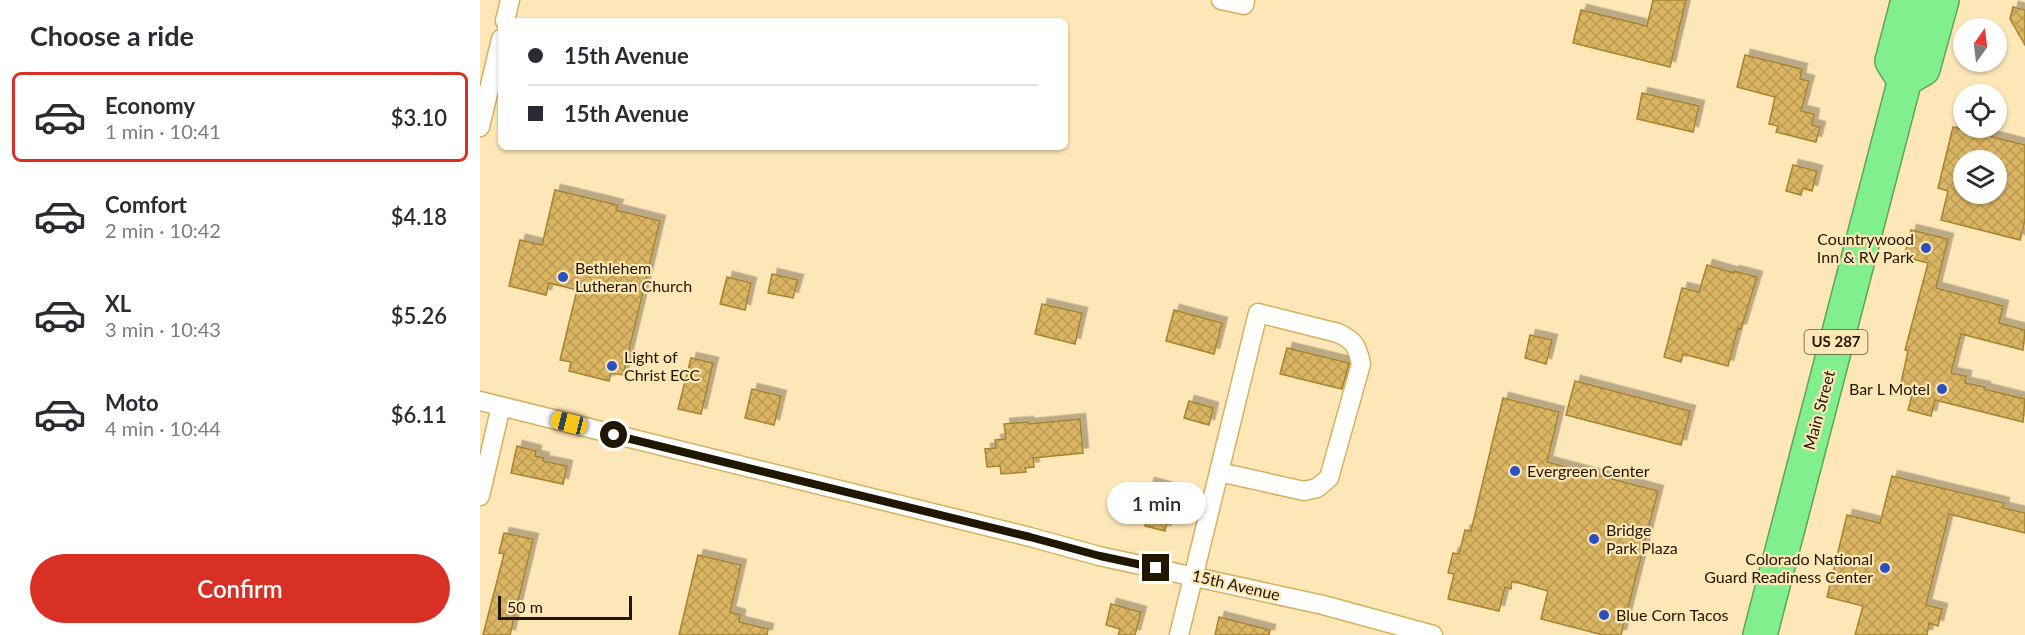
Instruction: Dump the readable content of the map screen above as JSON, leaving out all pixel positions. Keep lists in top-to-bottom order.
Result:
{
  "streets": {
    "highway": ["US 287", "Main Street"],
    "street": ["15th Avenue"]
  },
  "places": [
    "Countrywood Inn & RV Park",
    "Bethlehem Lutheran Church",
    "Light of Christ ECC",
    "Bar L Motel",
    "Evergreen Center",
    "Bridge Park Plaza",
    "Colorado National Guard Readiness Center",
    "Blue Corn Tacos"
  ],
  "scale_bar": "50 m",
  "north": "top",
  "page": {
    "heading": "Choose a ride",
    "banner": ["15th Avenue", "15th Avenue"],
    "list": [
      {
        "name": "Economy",
        "note": "1 min · 10:41",
        "value": "$3.10"
      },
      {
        "name": "Comfort",
        "note": "2 min · 10:42",
        "value": "$4.18"
      },
      {
        "name": "XL",
        "note": "3 min · 10:43",
        "value": "$5.26"
      },
      {
        "name": "Moto",
        "note": "4 min · 10:44",
        "value": "$6.11"
      }
    ],
    "bubble": "1 min",
    "buttons": "Confirm",
    "scale": "50 m"
  }
}
